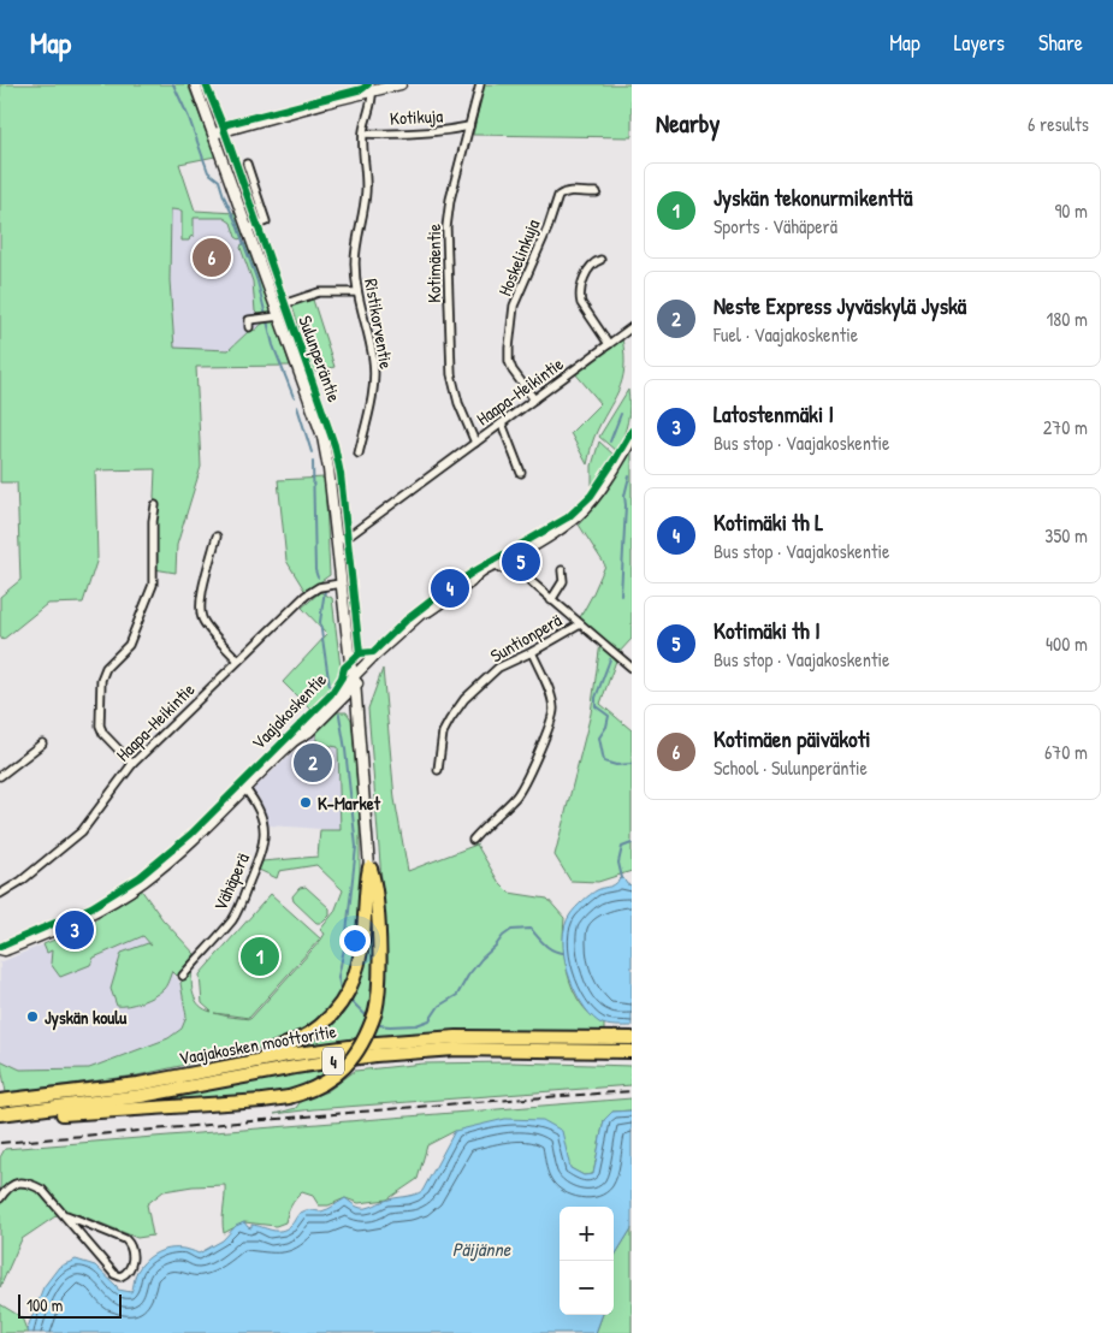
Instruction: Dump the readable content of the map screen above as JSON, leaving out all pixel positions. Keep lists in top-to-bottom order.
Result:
{
  "streets": {
    "highway": ["Vaajakosken moottoritie", "4"],
    "street": [
      "Kotikuja",
      "Hoskelinkuja",
      "Kotimäentie",
      "Ristikorventie",
      "Sulunperäntie",
      "Haapa-Heikintie",
      "Suntionperä",
      "Vaajakoskentie",
      "Vähäperä"
    ]
  },
  "crossings": [
    ["Kotikuja", "Kotimäentie"],
    ["Kotikuja", "Ristikorventie"],
    ["Hoskelinkuja", "Haapa-Heikintie"],
    ["Kotimäentie", "Haapa-Heikintie"],
    ["Sulunperäntie", "Haapa-Heikintie"],
    ["Sulunperäntie", "Vaajakoskentie"],
    ["Vaajakoskentie", "Vähäperä"]
  ],
  "water": ["Päijänne"],
  "places": ["K-Market", "Jyskän koulu"],
  "scale_bar": "100 m",
  "page": {
    "header": "Map",
    "nav": ["Map", "Layers", "Share"],
    "heading": ["Nearby", "6 results"],
    "list": [
      {
        "mark": "1",
        "name": "Jyskän tekonurmikenttä",
        "note": "Sports · Vähäperä",
        "value": "90 m"
      },
      {
        "mark": "2",
        "name": "Neste Express Jyväskylä Jyskä",
        "note": "Fuel · Vaajakoskentie",
        "value": "180 m"
      },
      {
        "mark": "3",
        "name": "Latostenmäki I",
        "note": "Bus stop · Vaajakoskentie",
        "value": "270 m"
      },
      {
        "mark": "4",
        "name": "Kotimäki th L",
        "note": "Bus stop · Vaajakoskentie",
        "value": "350 m"
      },
      {
        "mark": "5",
        "name": "Kotimäki th I",
        "note": "Bus stop · Vaajakoskentie",
        "value": "400 m"
      },
      {
        "mark": "6",
        "name": "Kotimäen päiväkoti",
        "note": "School · Sulunperäntie",
        "value": "670 m"
      }
    ],
    "pins": [
      "6",
      "5",
      "4",
      "2",
      "3",
      "1"
    ],
    "map_buttons": ["+", "−"],
    "scale": "100 m"
  }
}
